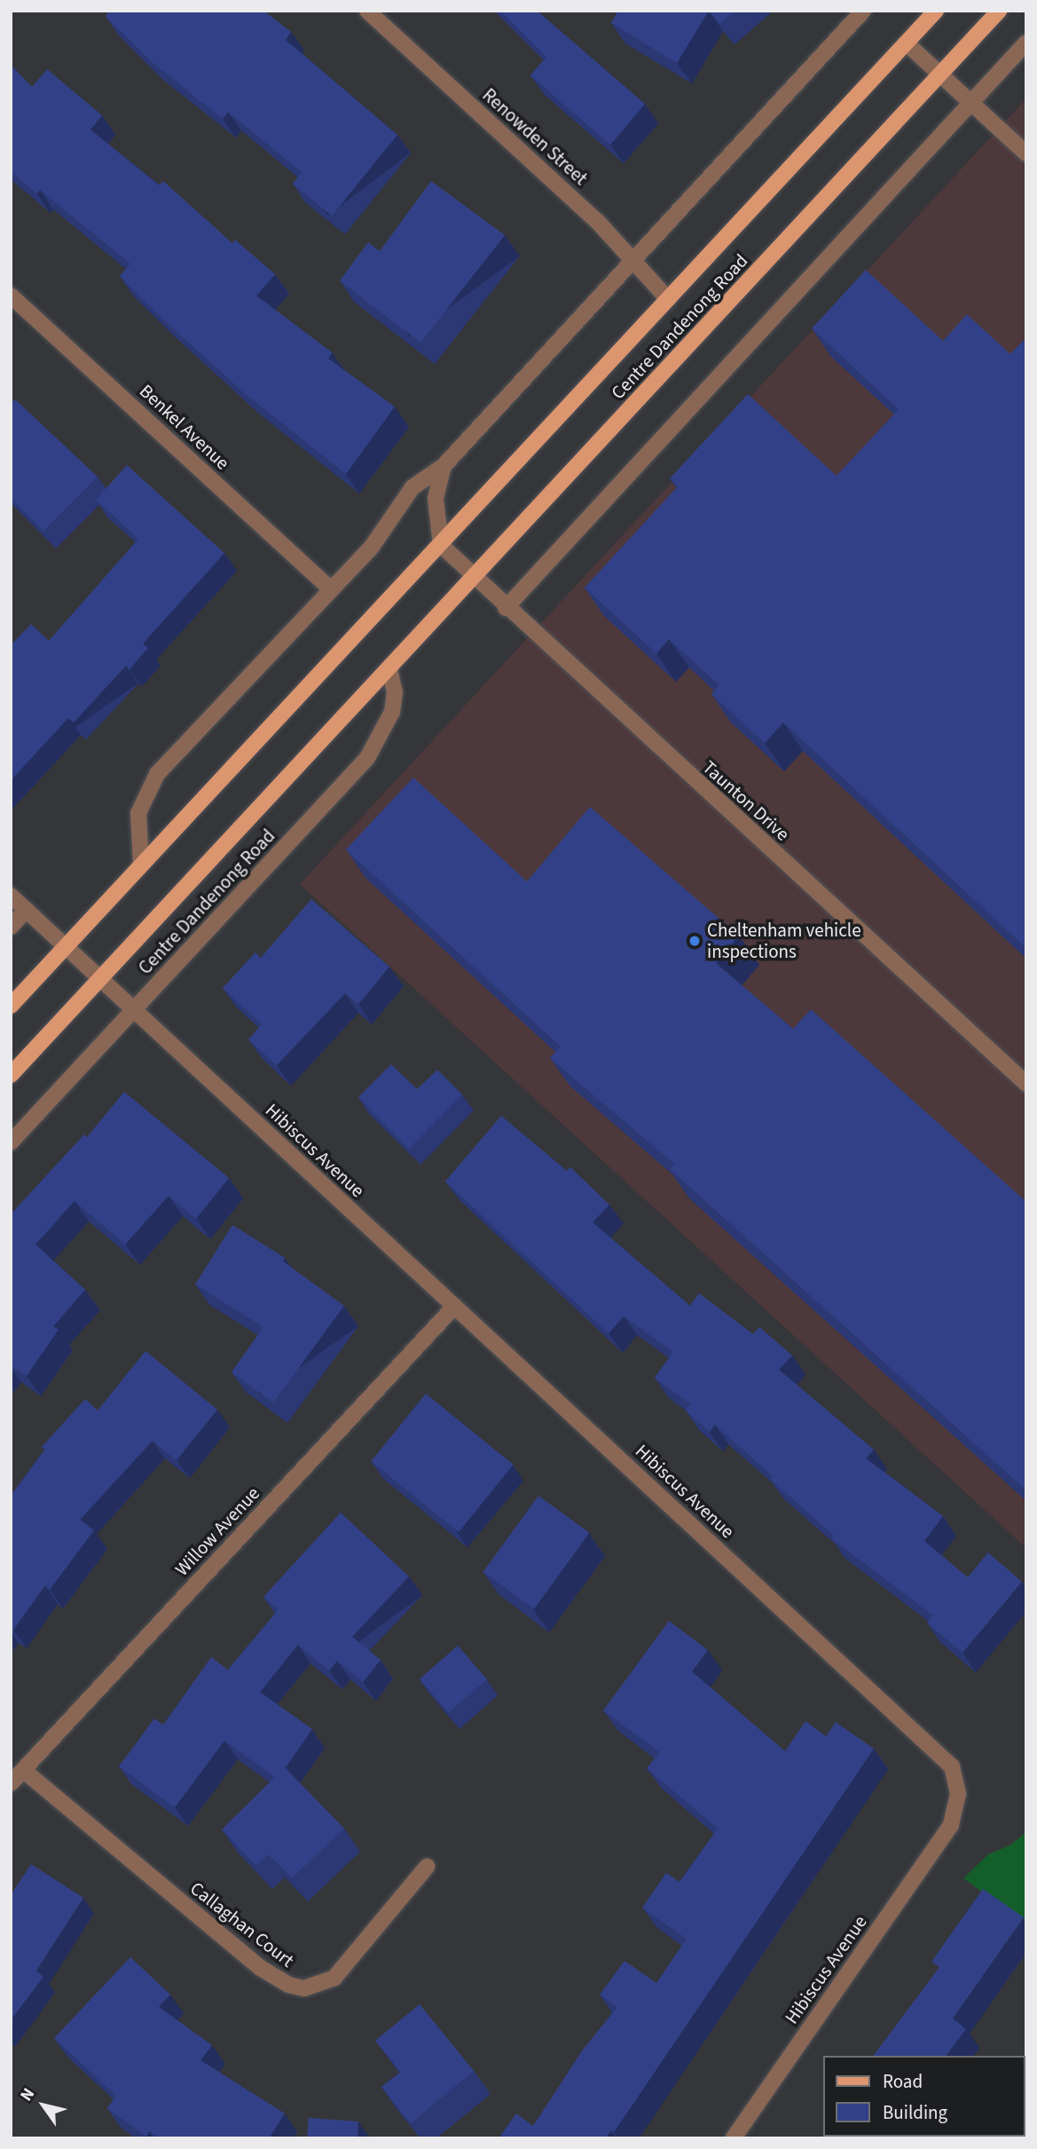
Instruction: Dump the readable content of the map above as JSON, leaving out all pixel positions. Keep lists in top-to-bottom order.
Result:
{
  "streets": {
    "main road": ["Centre Dandenong Road"],
    "street": [
      "Renowden Street",
      "Benkel Avenue",
      "Taunton Drive",
      "Hibiscus Avenue",
      "Willow Avenue",
      "Callaghan Court"
    ]
  },
  "crossings": [
    ["Renowden Street", "Centre Dandenong Road"],
    ["Centre Dandenong Road", "Taunton Drive"],
    ["Centre Dandenong Road", "Hibiscus Avenue"],
    ["Hibiscus Avenue", "Willow Avenue"],
    ["Willow Avenue", "Callaghan Court"]
  ],
  "places": ["Cheltenham vehicle inspections"],
  "legend": ["Road", "Building"],
  "north": "top left"
}
